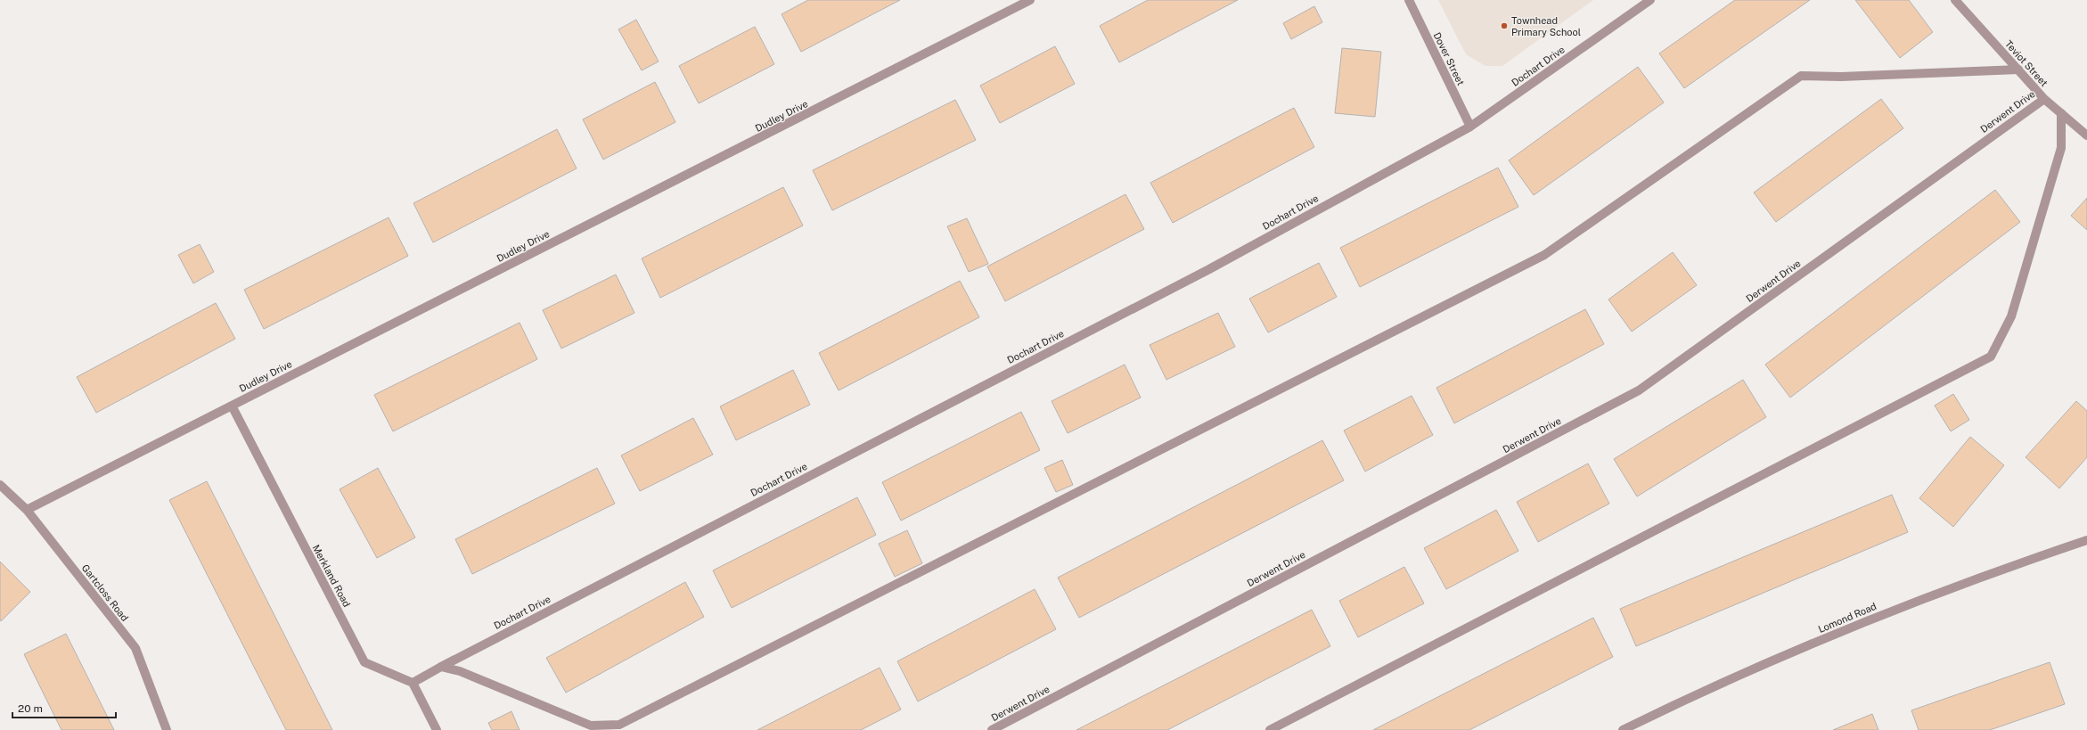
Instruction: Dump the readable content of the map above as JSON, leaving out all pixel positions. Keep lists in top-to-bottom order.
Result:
{
  "streets": {
    "street": [
      "Dover Street",
      "Teviot Street",
      "Dochart Drive",
      "Derwent Drive",
      "Dudley Drive",
      "Merkland Road",
      "Gartcloss Road",
      "Lomond Road"
    ]
  },
  "crossings": [
    ["Dover Street", "Dochart Drive"],
    ["Teviot Street", "Derwent Drive"],
    ["Dochart Drive", "Merkland Road"],
    ["Dudley Drive", "Merkland Road"],
    ["Dudley Drive", "Gartcloss Road"]
  ],
  "places": ["Townhead Primary School"],
  "scale_bar": "20 m"
}
